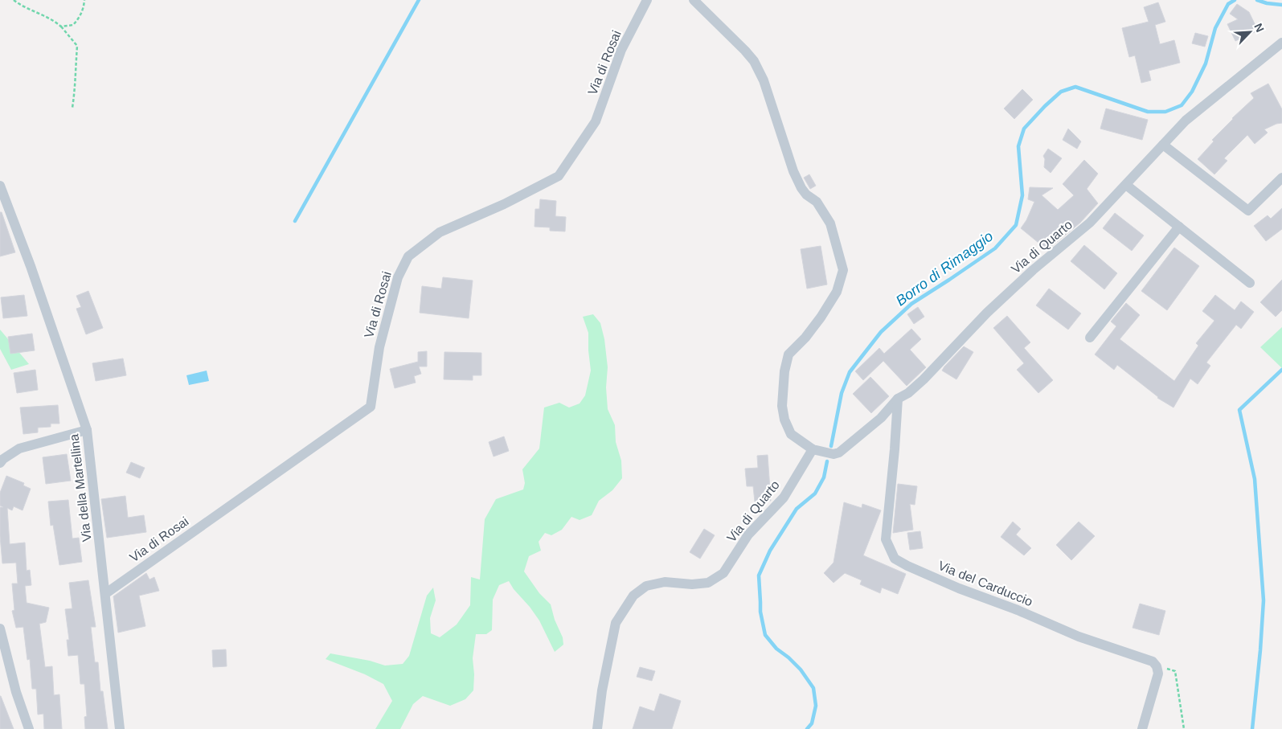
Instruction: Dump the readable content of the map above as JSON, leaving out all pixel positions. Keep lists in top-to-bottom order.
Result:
{
  "streets": {
    "street": [
      "Via di Rosai",
      "Via di Quarto",
      "Via della Martellina",
      "Via del Carduccio"
    ]
  },
  "crossings": [
    ["Via di Rosai", "Via della Martellina"],
    ["Via di Quarto", "Via del Carduccio"]
  ],
  "water": ["Borro di Rimaggio"],
  "north": "top right"
}
